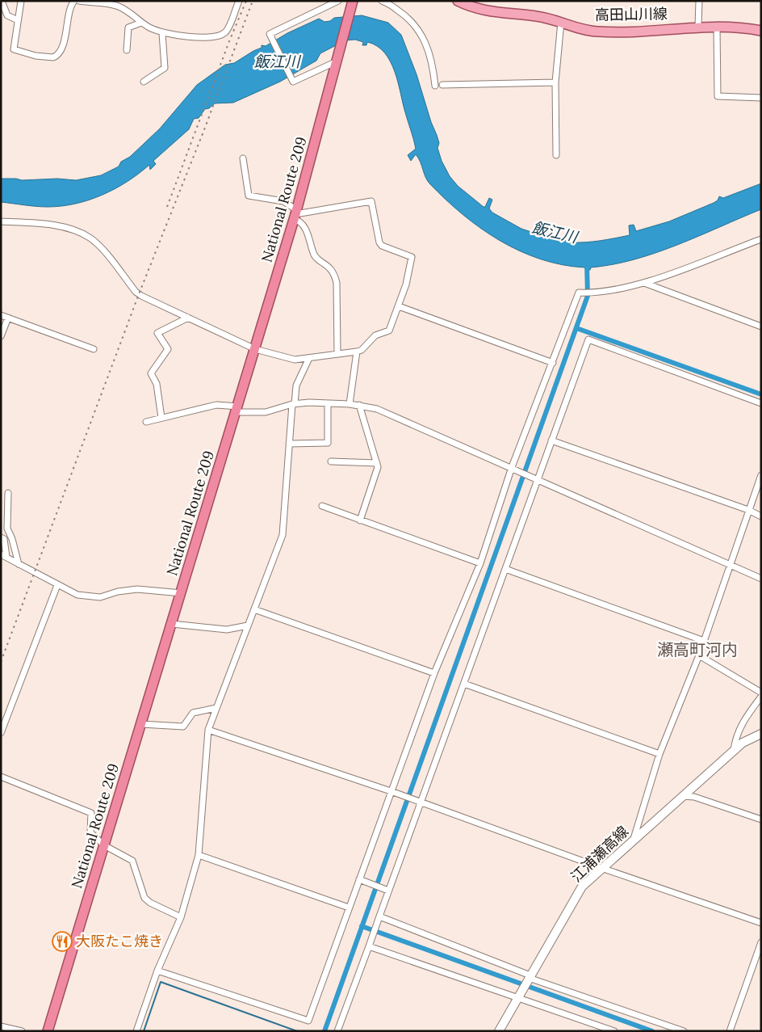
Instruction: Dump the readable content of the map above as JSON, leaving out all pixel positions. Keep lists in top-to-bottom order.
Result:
{
  "streets": {
    "highway": ["National Route 209"],
    "main road": ["高田山川線", "江浦瀬高線"]
  },
  "districts": ["瀬高町河内"],
  "water": ["飯江川"],
  "places": {
    "restaurant": ["大阪たこ焼き"]
  }
}
